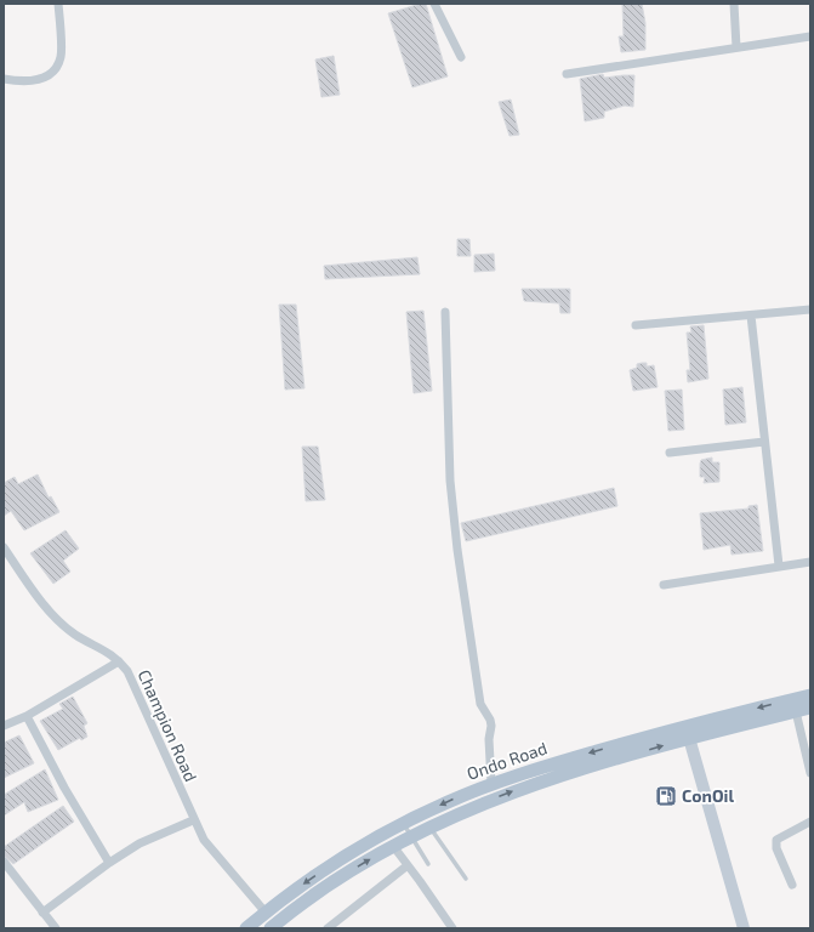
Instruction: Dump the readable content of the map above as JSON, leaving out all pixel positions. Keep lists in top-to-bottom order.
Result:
{
  "streets": {
    "main road": ["Ondo Road"],
    "street": ["Champion Road"]
  },
  "crossings": [
    ["Champion Road", "Ondo Road"]
  ],
  "places": {
    "fuel station": ["ConOil"]
  }
}
